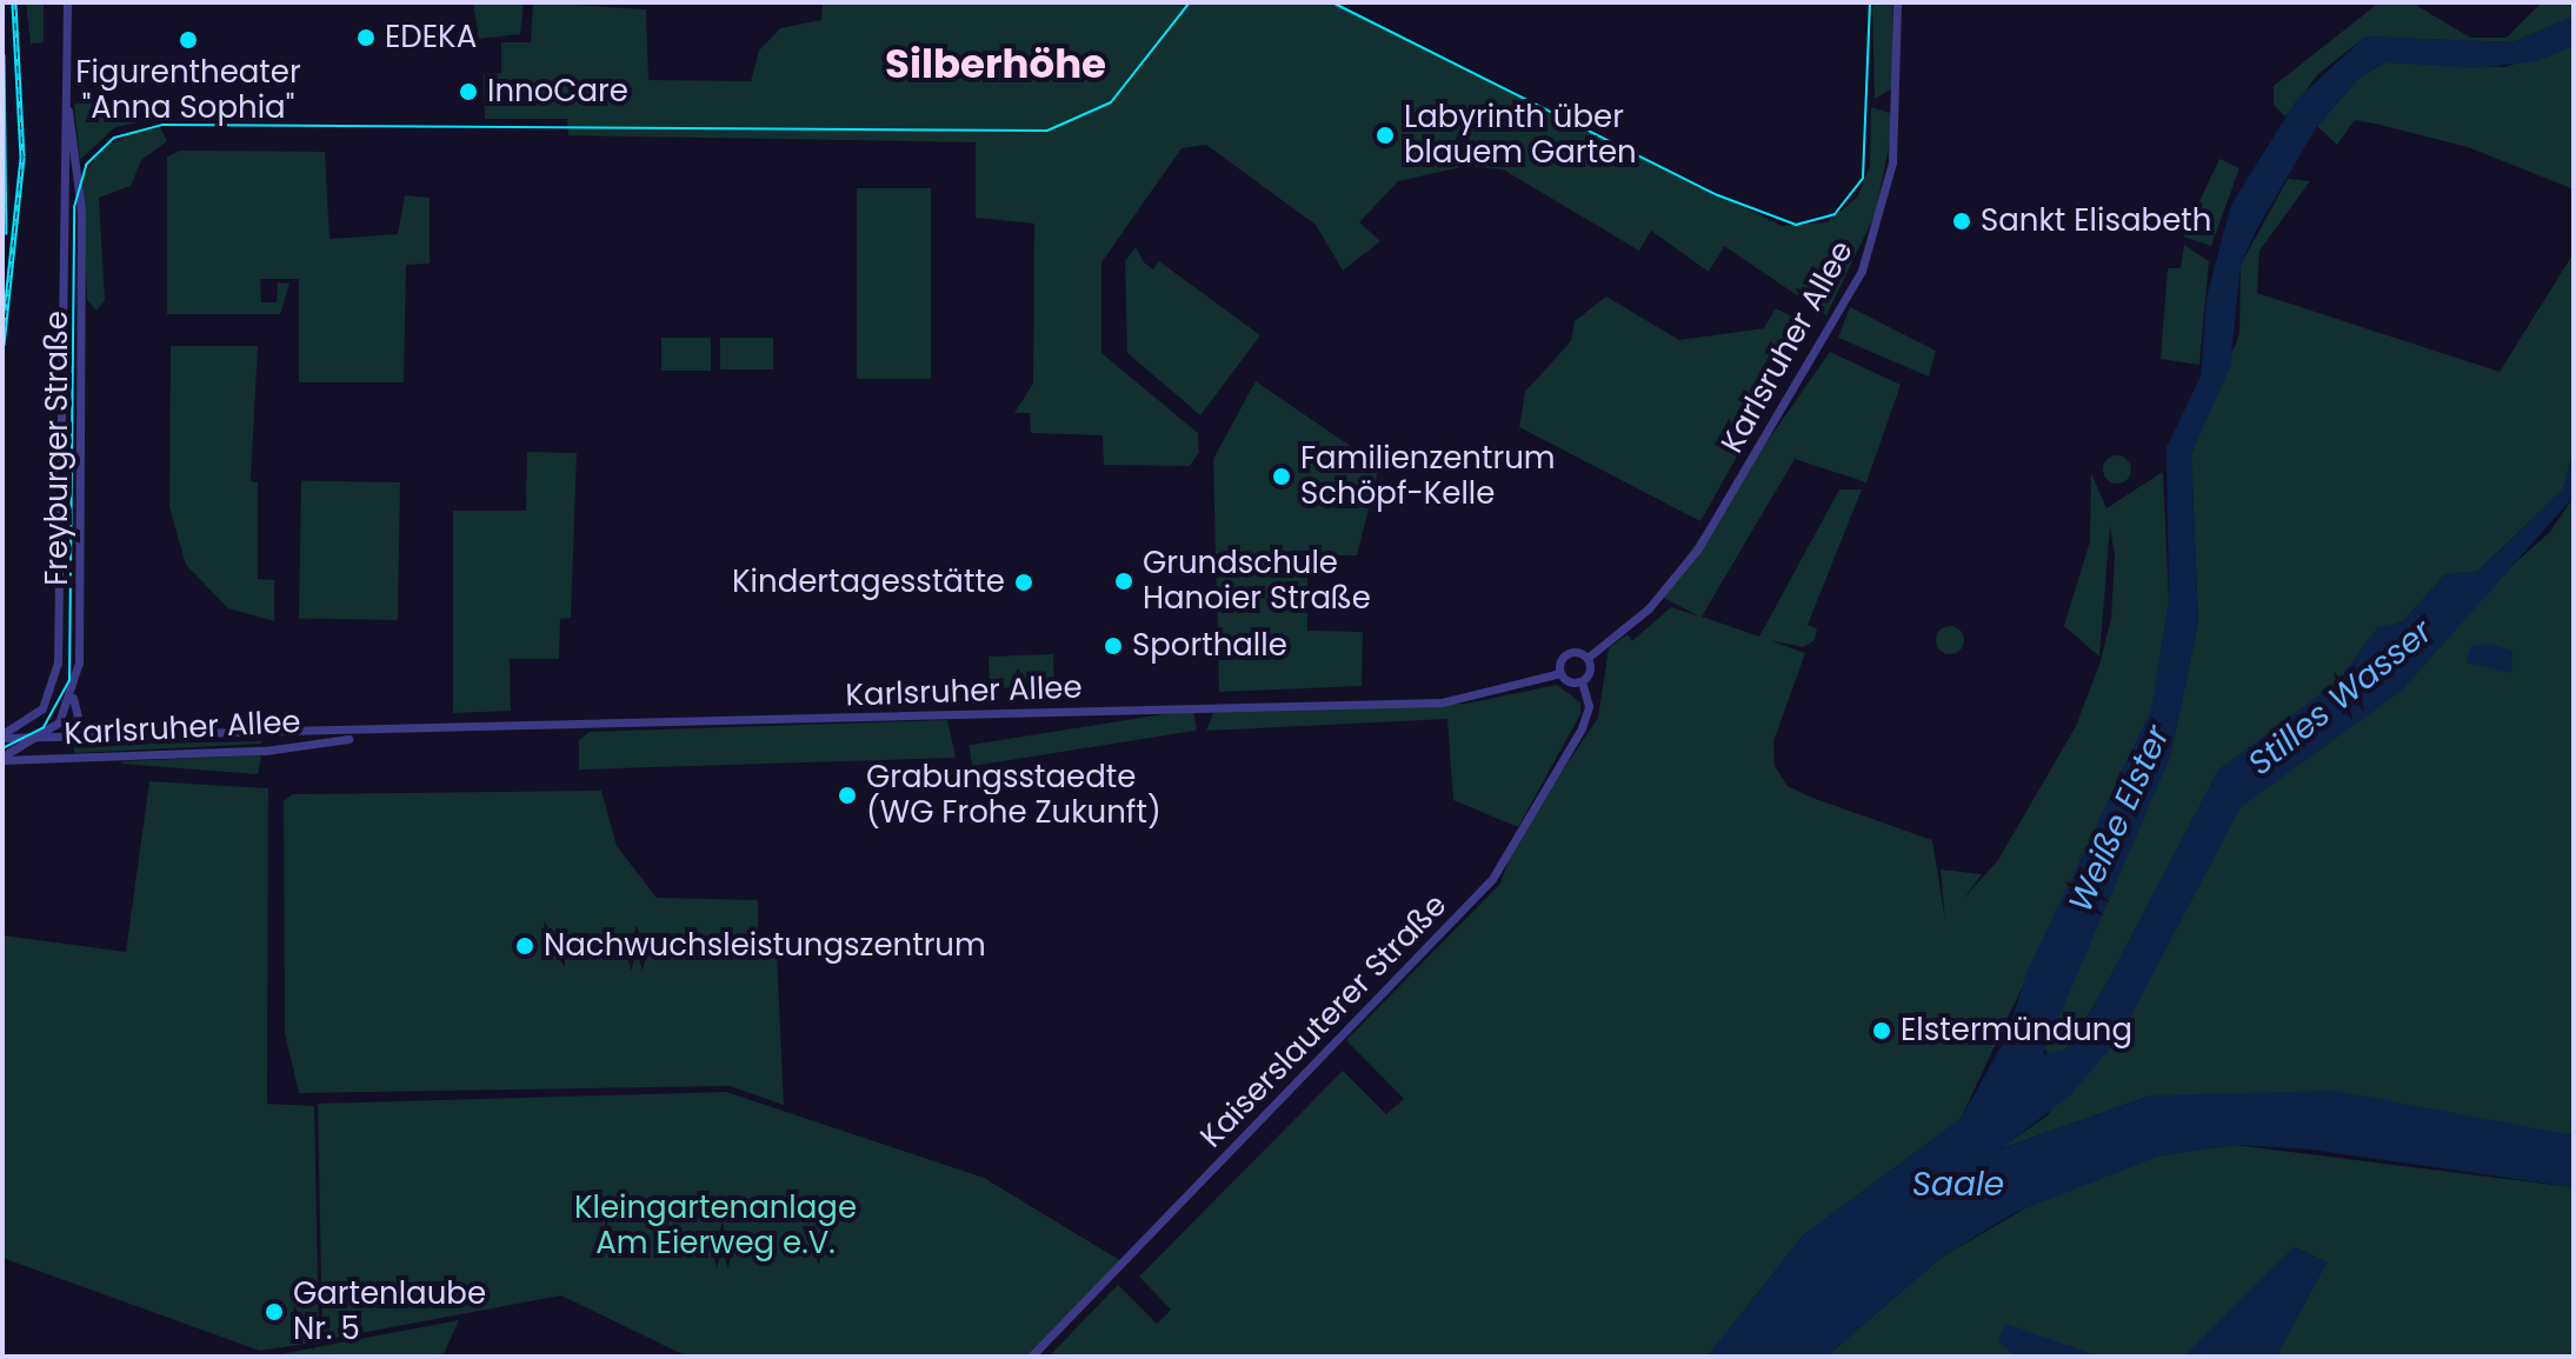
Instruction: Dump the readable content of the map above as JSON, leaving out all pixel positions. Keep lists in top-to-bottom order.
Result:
{
  "streets": {
    "street": ["Karlsruher Allee", "Freyburger Straße", "Kaiserslauterer Straße"]
  },
  "crossings": [
    ["Karlsruher Allee", "Freyburger Straße"],
    ["Karlsruher Allee", "Kaiserslauterer Straße"]
  ],
  "districts": ["Silberhöhe"],
  "water": ["Stilles Wasser", "Weiße Elster", "Saale"],
  "parks": ["Kleingartenanlage Am Eierweg e.V."],
  "places": [
    "EDEKA",
    "Figurentheater \"Anna Sophia\"",
    "InnoCare",
    "Labyrinth über blauem Garten",
    "Sankt Elisabeth",
    "Familienzentrum Schöpf-Kelle",
    "Grundschule Hanoier Straße",
    "Kindertagesstätte",
    "Sporthalle",
    "Grabungsstaedte (WG Frohe Zukunft)",
    "Nachwuchsleistungszentrum",
    "Elstermündung",
    "Gartenlaube Nr. 5"
  ]
}
